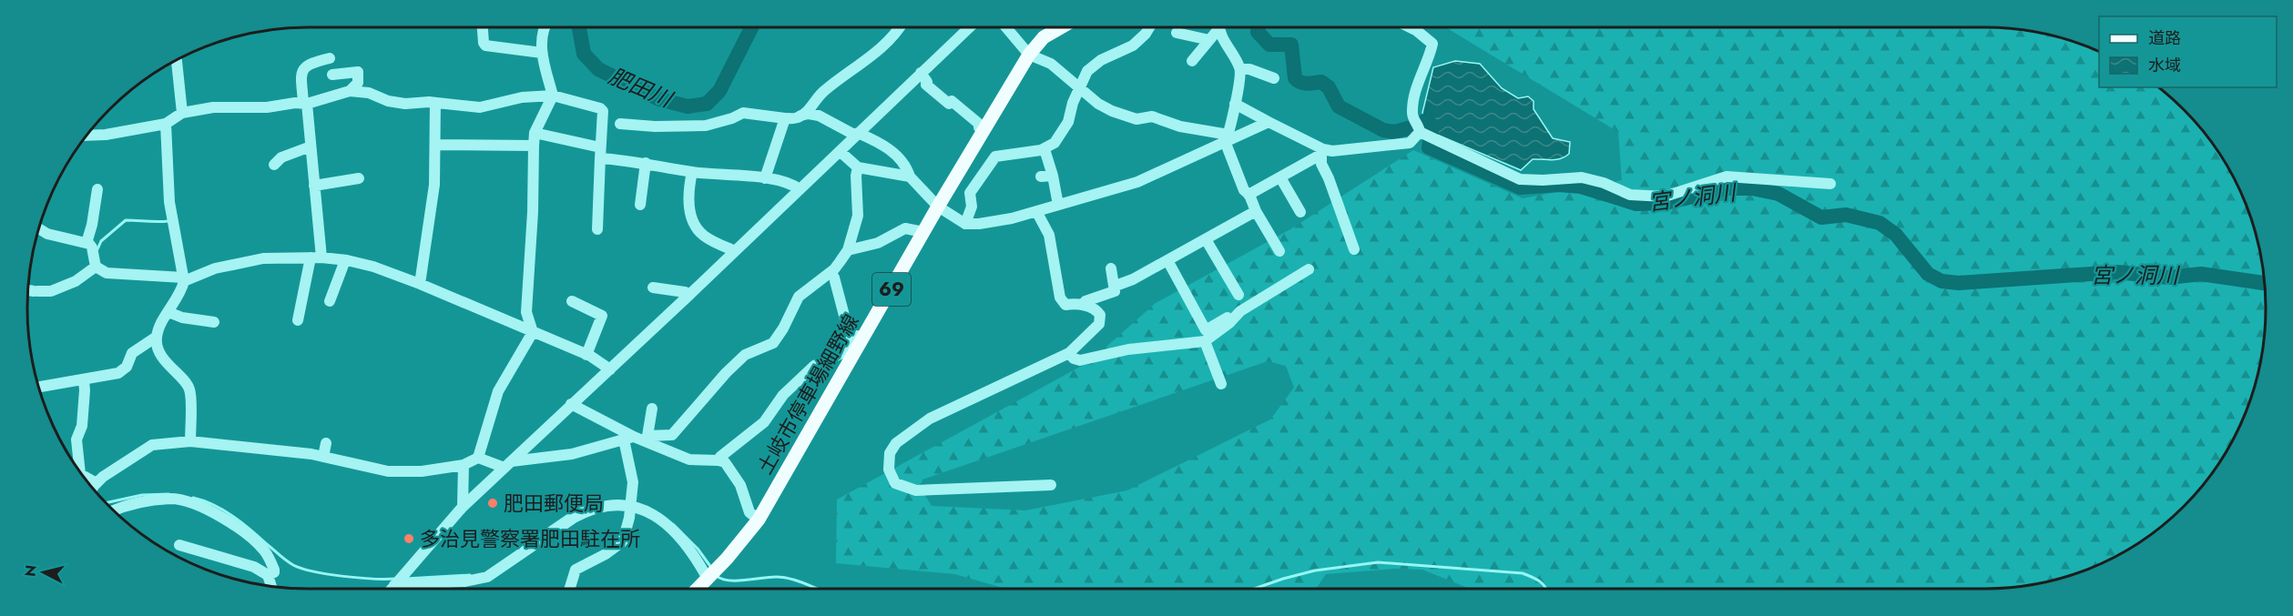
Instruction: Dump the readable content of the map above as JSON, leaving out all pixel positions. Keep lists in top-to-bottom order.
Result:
{
  "streets": {
    "main road": ["69", "土岐市停車場細野線"]
  },
  "water": ["肥田川", "宮ノ洞川"],
  "places": ["肥田郵便局", "多治見警察署肥田駐在所"],
  "legend": ["道路", "水域"],
  "north": "left"
}
